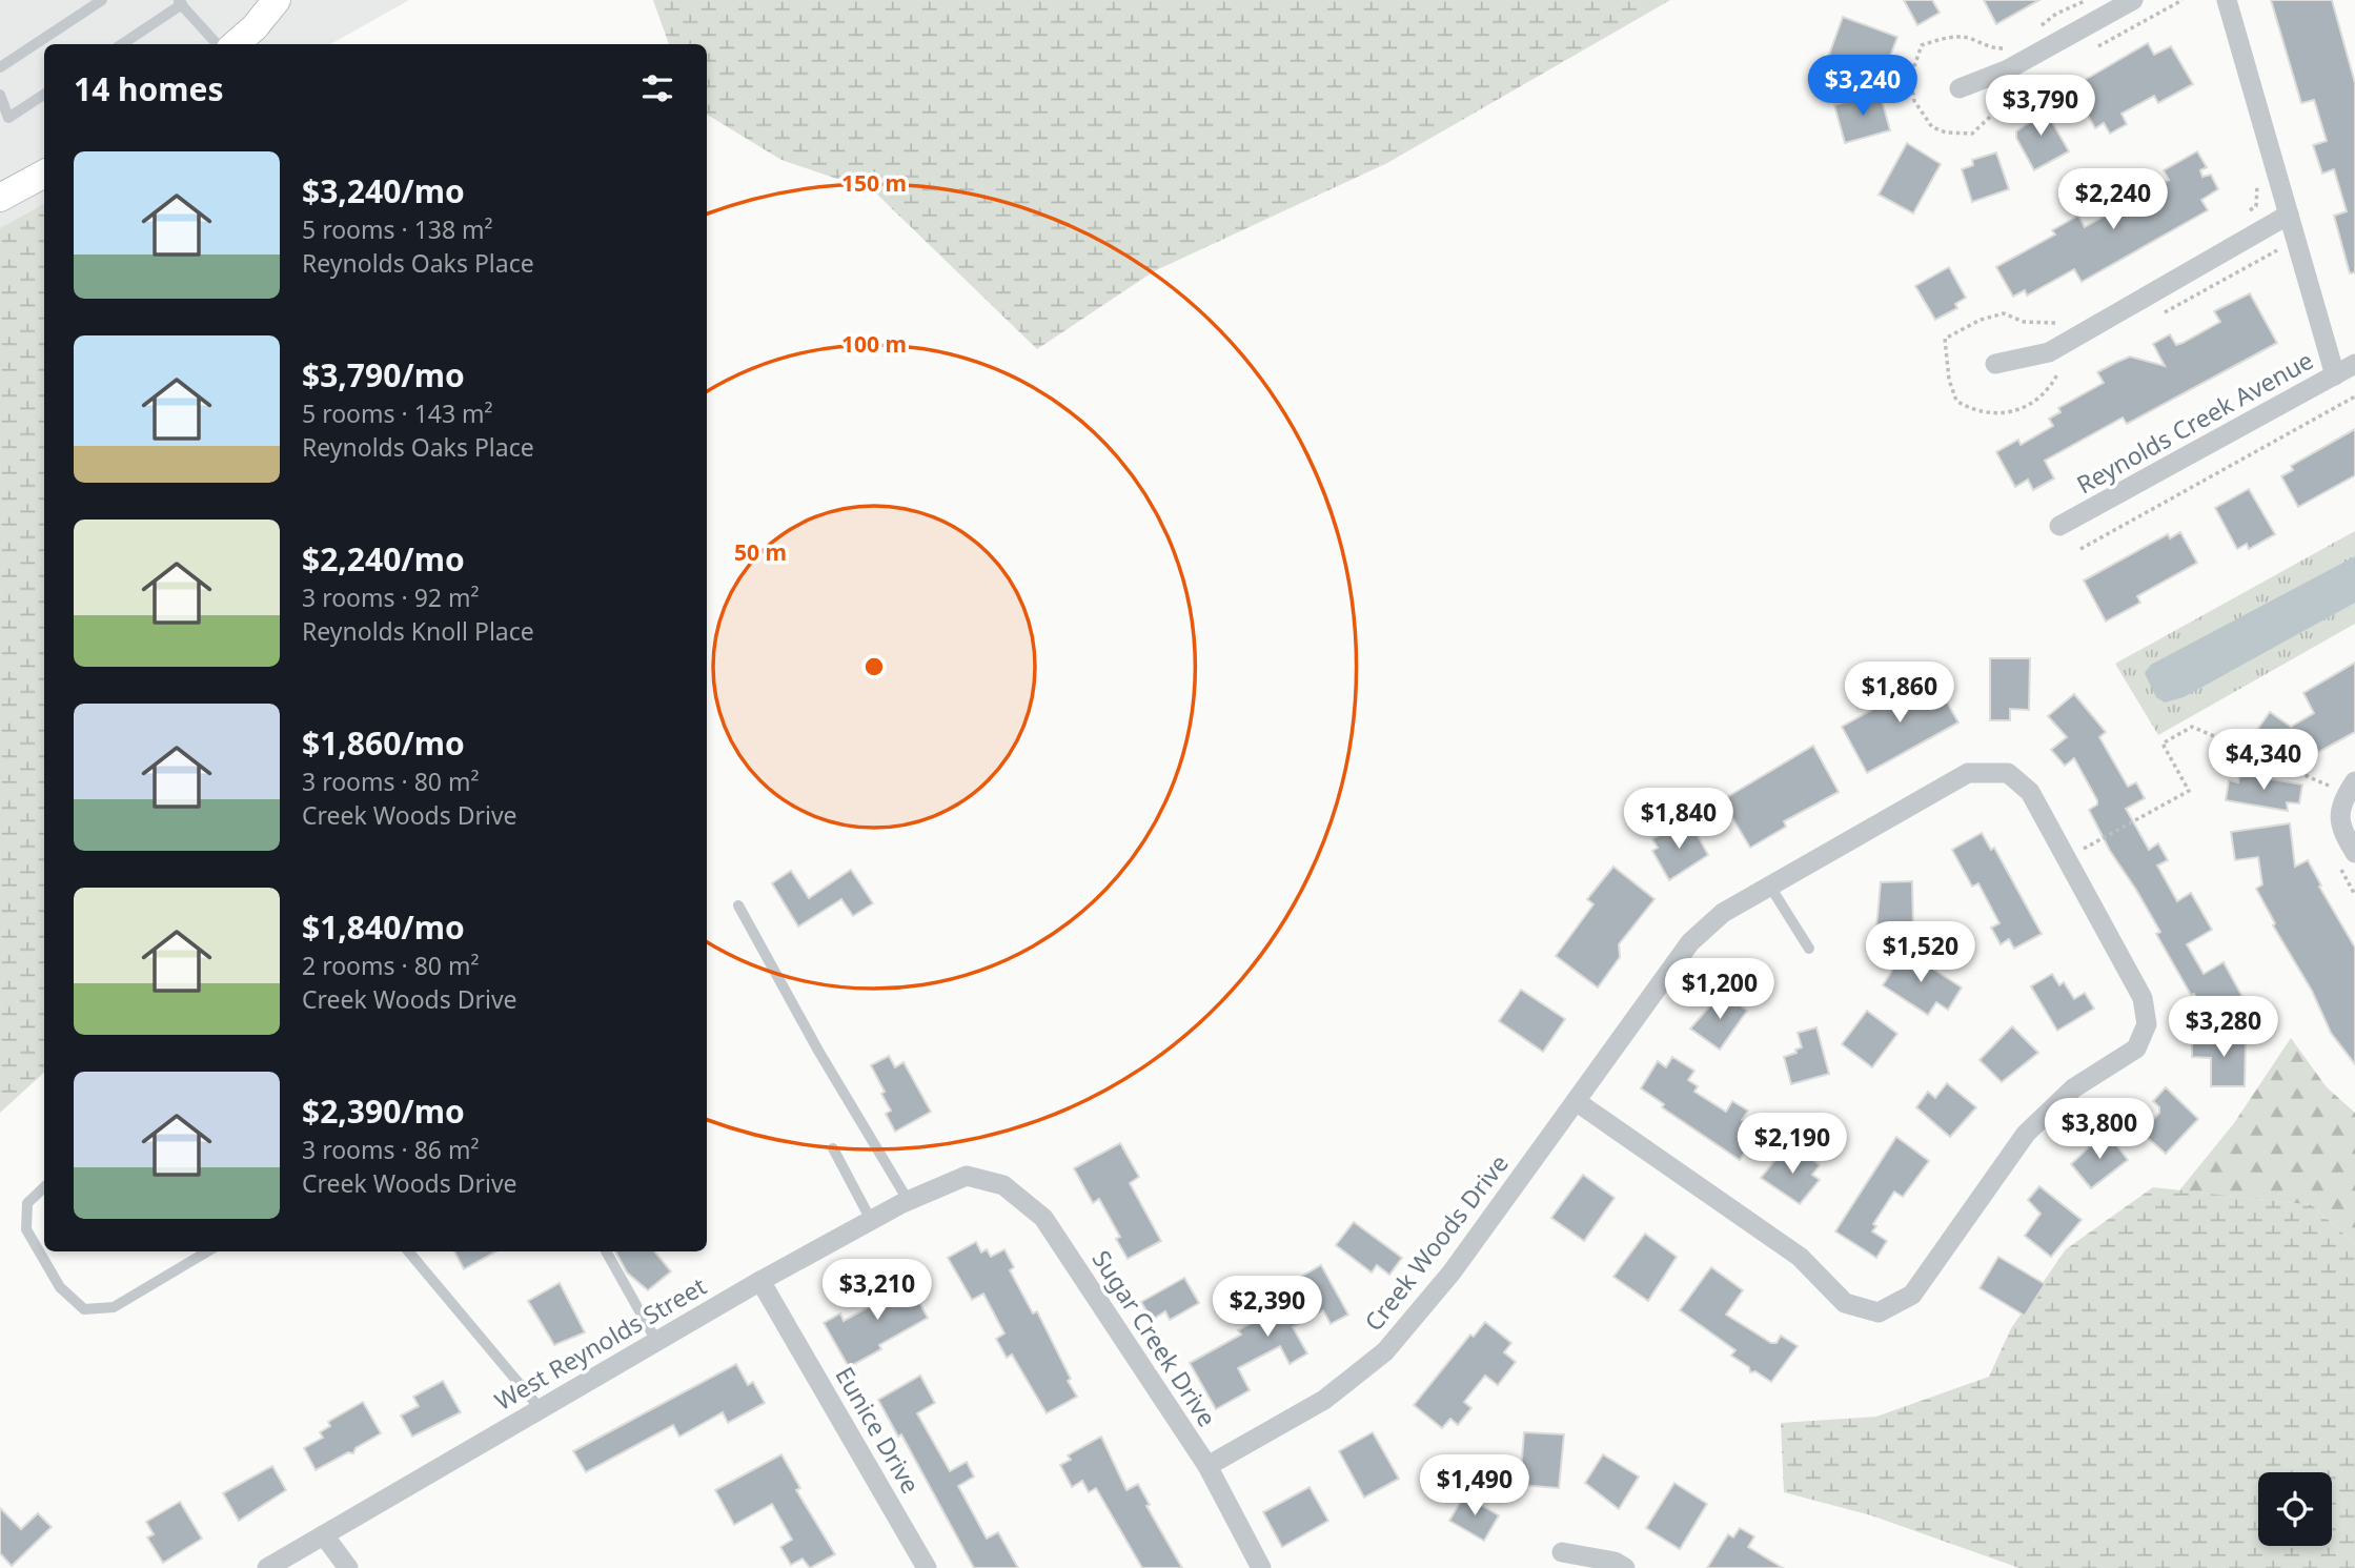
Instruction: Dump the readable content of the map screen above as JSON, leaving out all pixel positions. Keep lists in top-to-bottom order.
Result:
{
  "streets": {
    "street": [
      "Reynolds Creek Avenue",
      "Creek Woods Drive",
      "Sugar Creek Drive",
      "West Reynolds Street",
      "Eunice Drive"
    ]
  },
  "crossings": [
    ["Creek Woods Drive", "Sugar Creek Drive"],
    ["Sugar Creek Drive", "West Reynolds Street"],
    ["West Reynolds Street", "Eunice Drive"]
  ],
  "page": {
    "heading": "14 homes",
    "price": [
      "$3,240",
      "$3,790",
      "$2,240",
      "$1,860",
      "$4,340",
      "$1,840",
      "$1,520",
      "$1,200",
      "$3,280",
      "$3,800",
      "$2,190",
      "$3,210",
      "$2,390",
      "$1,490"
    ],
    "list": [
      {
        "name": "$3,240/mo",
        "note": "5 rooms · 138 m² · Reynolds Oaks Place"
      },
      {
        "name": "$3,790/mo",
        "note": "5 rooms · 143 m² · Reynolds Oaks Place"
      },
      {
        "name": "$2,240/mo",
        "note": "3 rooms · 92 m² · Reynolds Knoll Place"
      },
      {
        "name": "$1,860/mo",
        "note": "3 rooms · 80 m² · Creek Woods Drive"
      },
      {
        "name": "$1,840/mo",
        "note": "2 rooms · 80 m² · Creek Woods Drive"
      },
      {
        "name": "$2,390/mo",
        "note": "3 rooms · 86 m² · Creek Woods Drive"
      }
    ]
  },
  "rings": ["150 m", "100 m", "50 m"]
}
